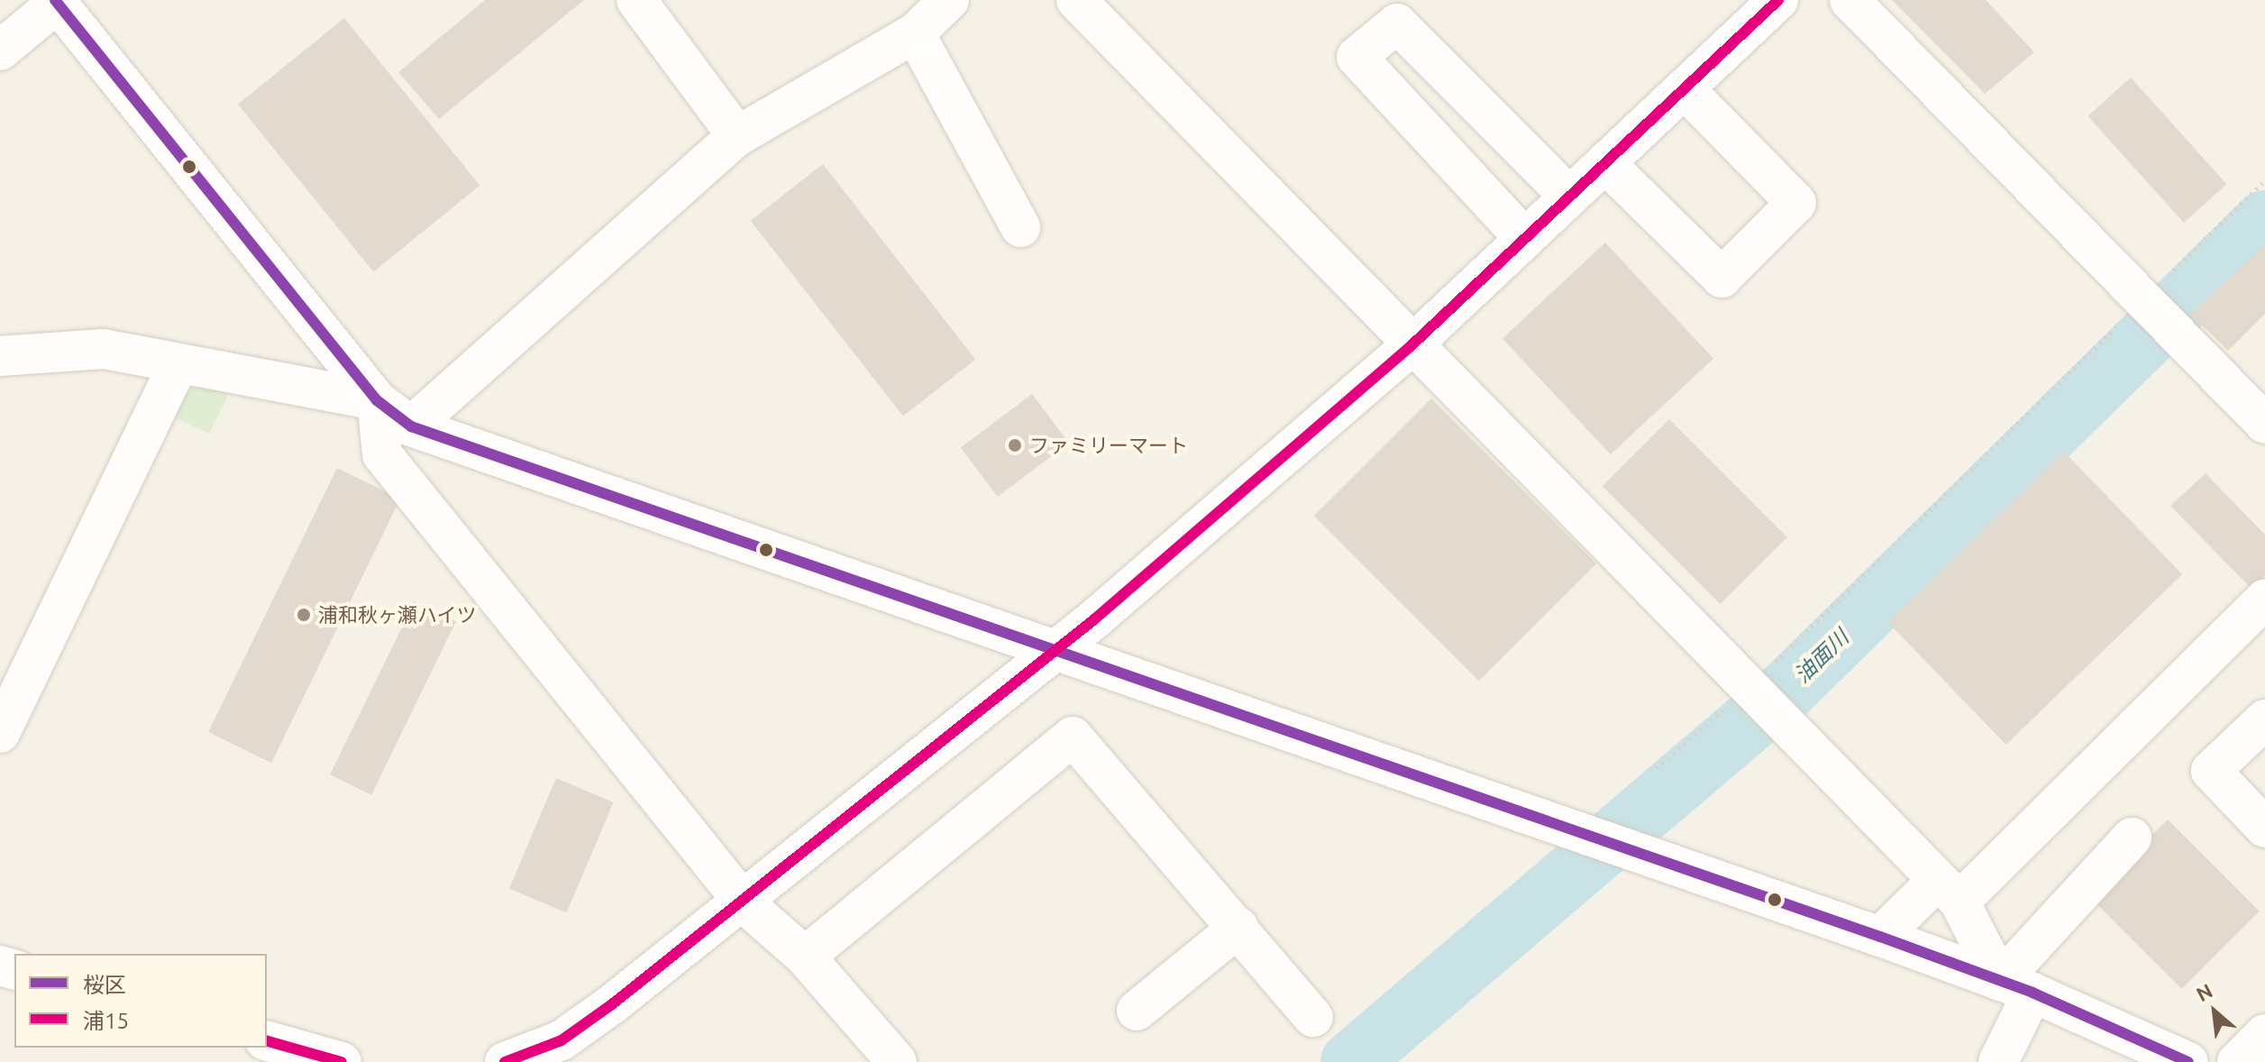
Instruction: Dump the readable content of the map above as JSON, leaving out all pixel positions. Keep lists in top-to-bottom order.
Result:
{
  "water": ["油面川"],
  "places": ["ファミリーマート", "浦和秋ヶ瀬ハイツ"],
  "lines": ["transit line 桜区", "transit line 浦15"],
  "legend": ["桜区", "浦15"],
  "north": "top left"
}
